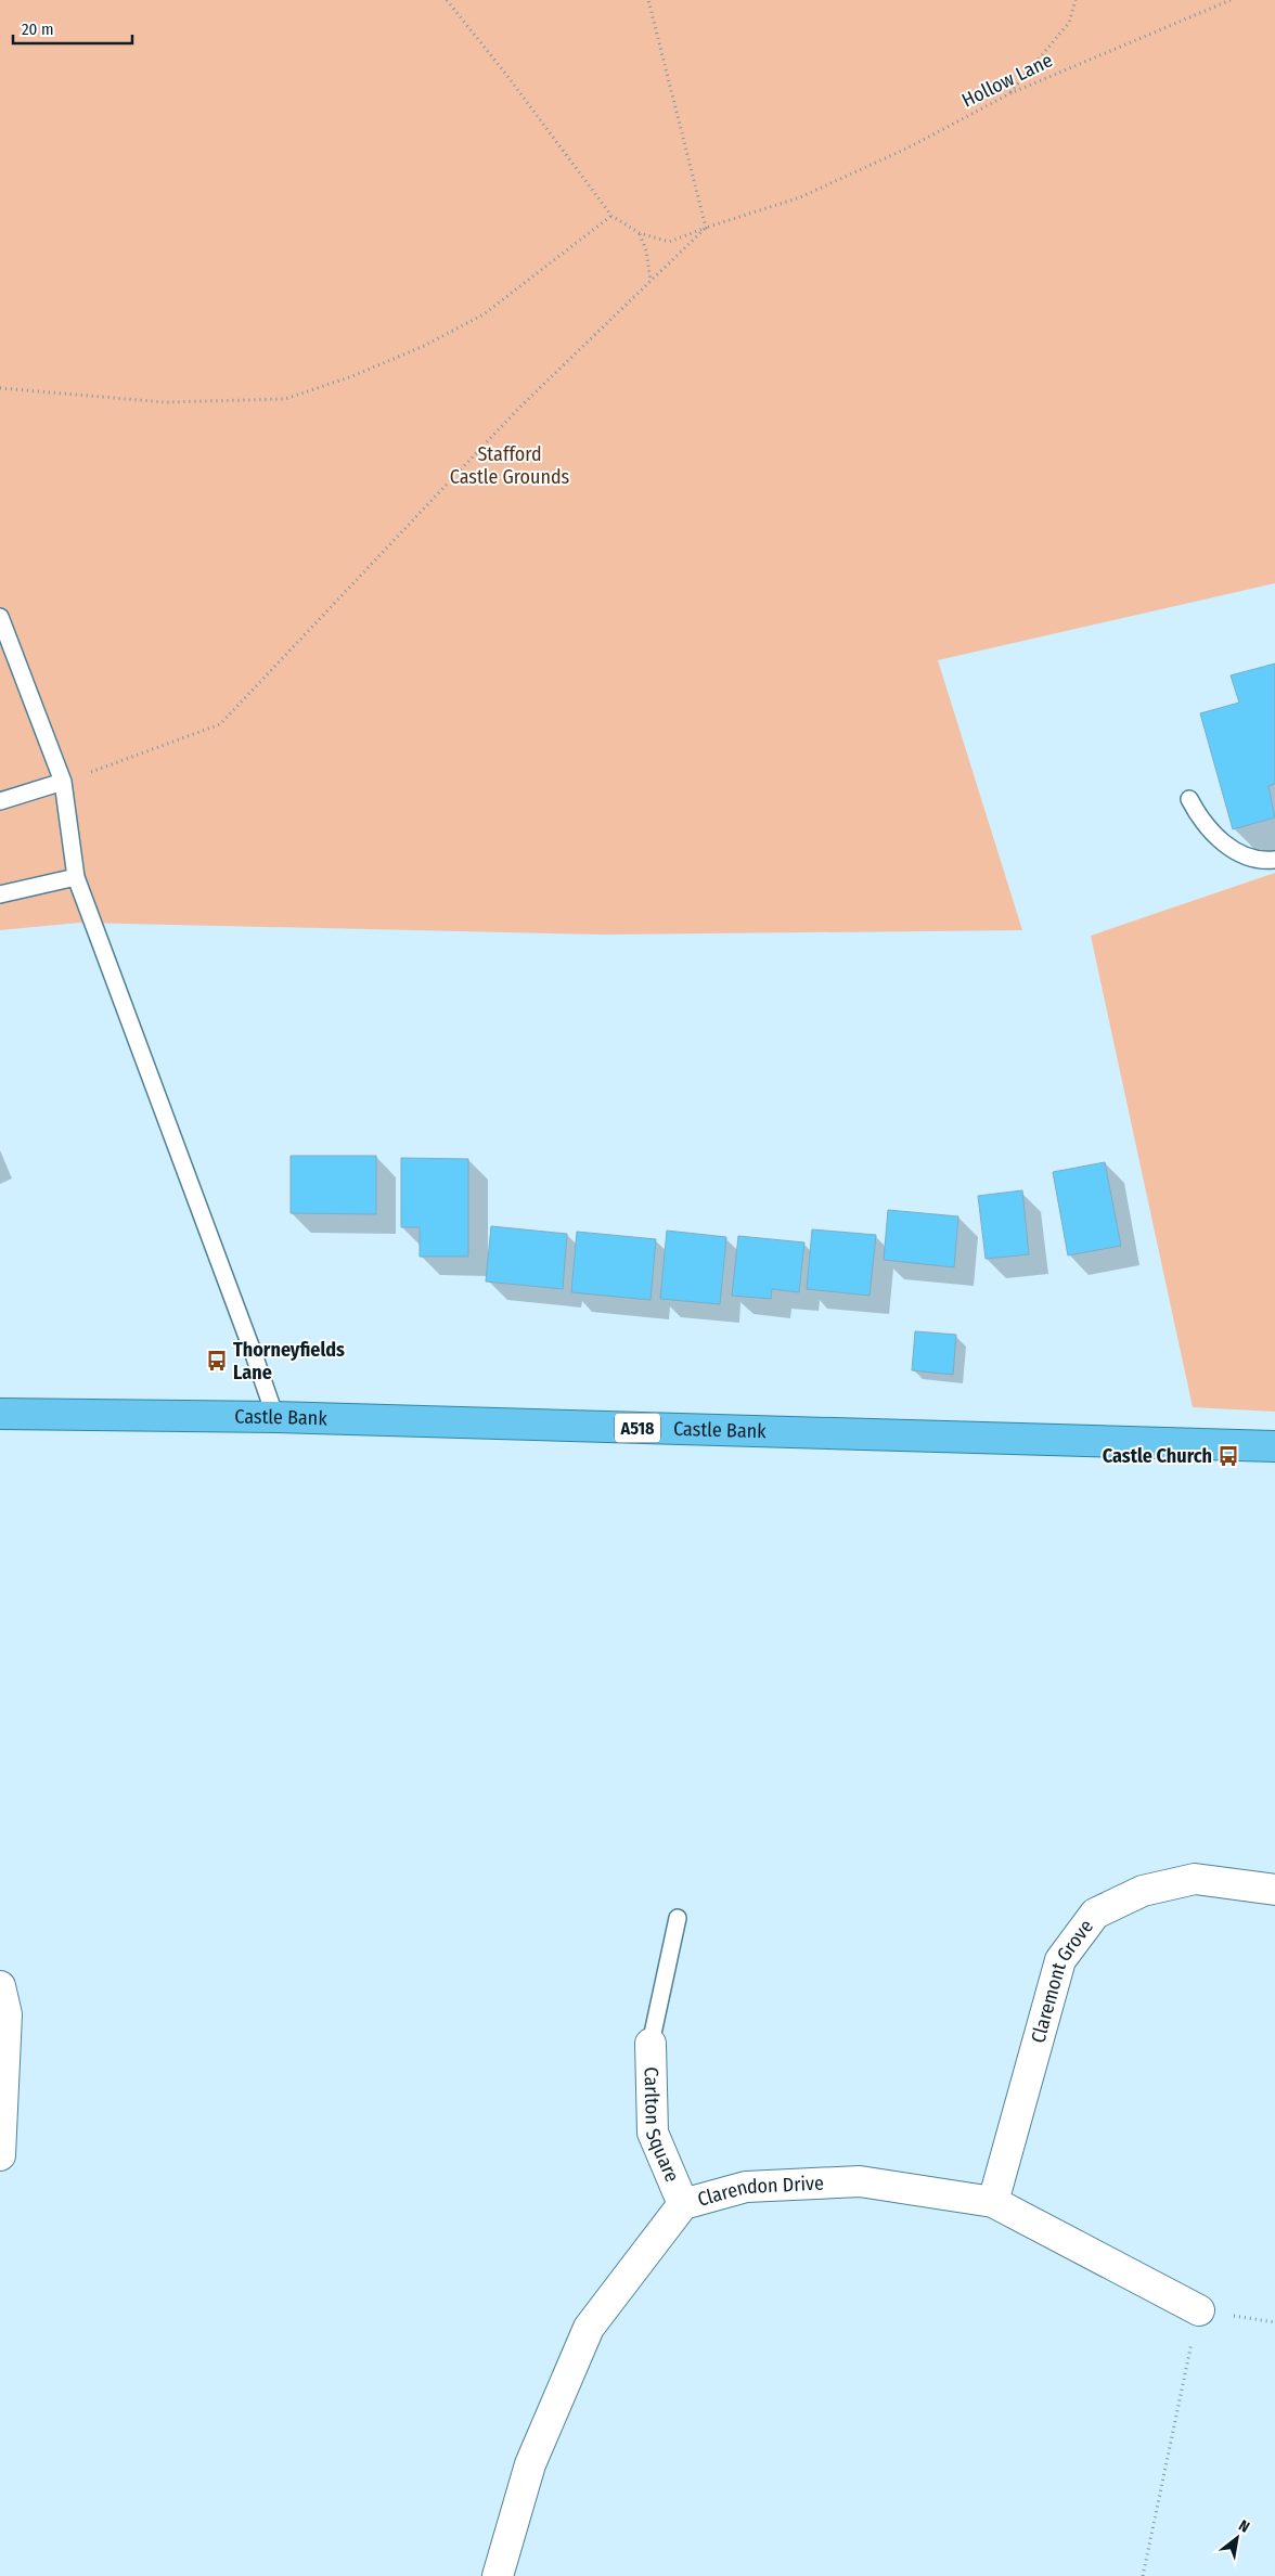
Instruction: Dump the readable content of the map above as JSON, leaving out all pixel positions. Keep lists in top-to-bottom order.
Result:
{
  "streets": {
    "highway": ["Castle Bank", "A518"],
    "street": ["Claremont Grove", "Carlton Square", "Clarendon Drive"],
    "path": ["Hollow Lane"]
  },
  "crossings": [
    ["Claremont Grove", "Clarendon Drive"],
    ["Carlton Square", "Clarendon Drive"]
  ],
  "parks": ["Stafford Castle Grounds"],
  "places": {
    "bus stop": ["Thorneyfields Lane", "Castle Church"]
  },
  "scale_bar": "20 m",
  "north": "top right"
}
